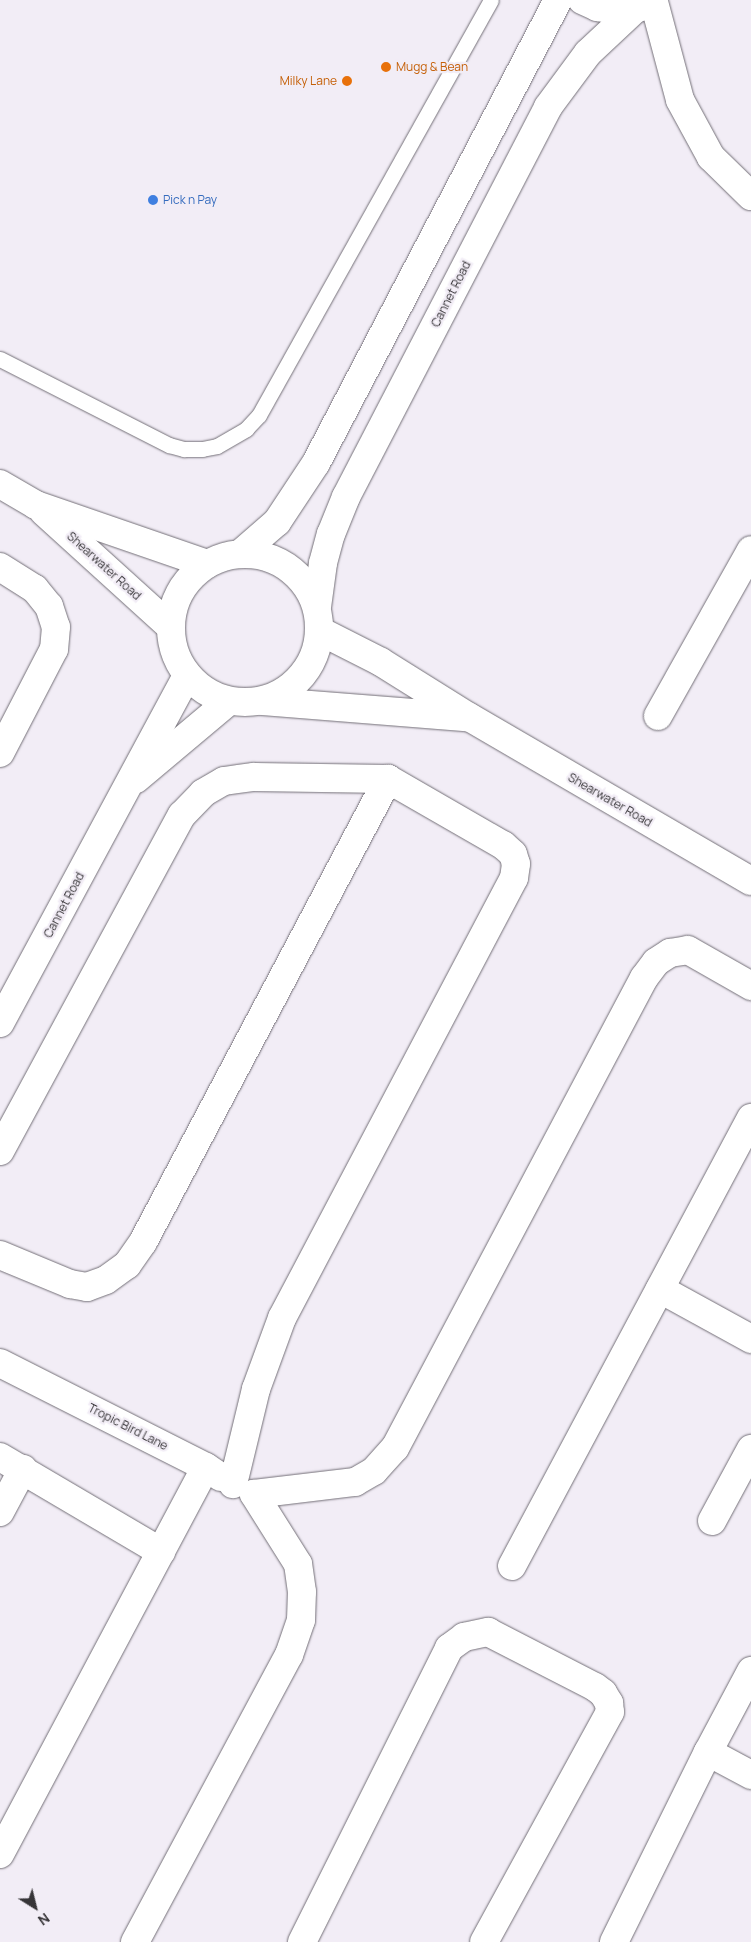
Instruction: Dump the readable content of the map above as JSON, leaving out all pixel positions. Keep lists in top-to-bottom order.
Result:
{
  "streets": {
    "street": ["Cannet Road", "Shearwater Road", "Tropic Bird Lane"]
  },
  "crossings": [
    ["Cannet Road", "Shearwater Road"]
  ],
  "places": ["Mugg & Bean", "Milky Lane", "Pick n Pay"],
  "north": "bottom right"
}
